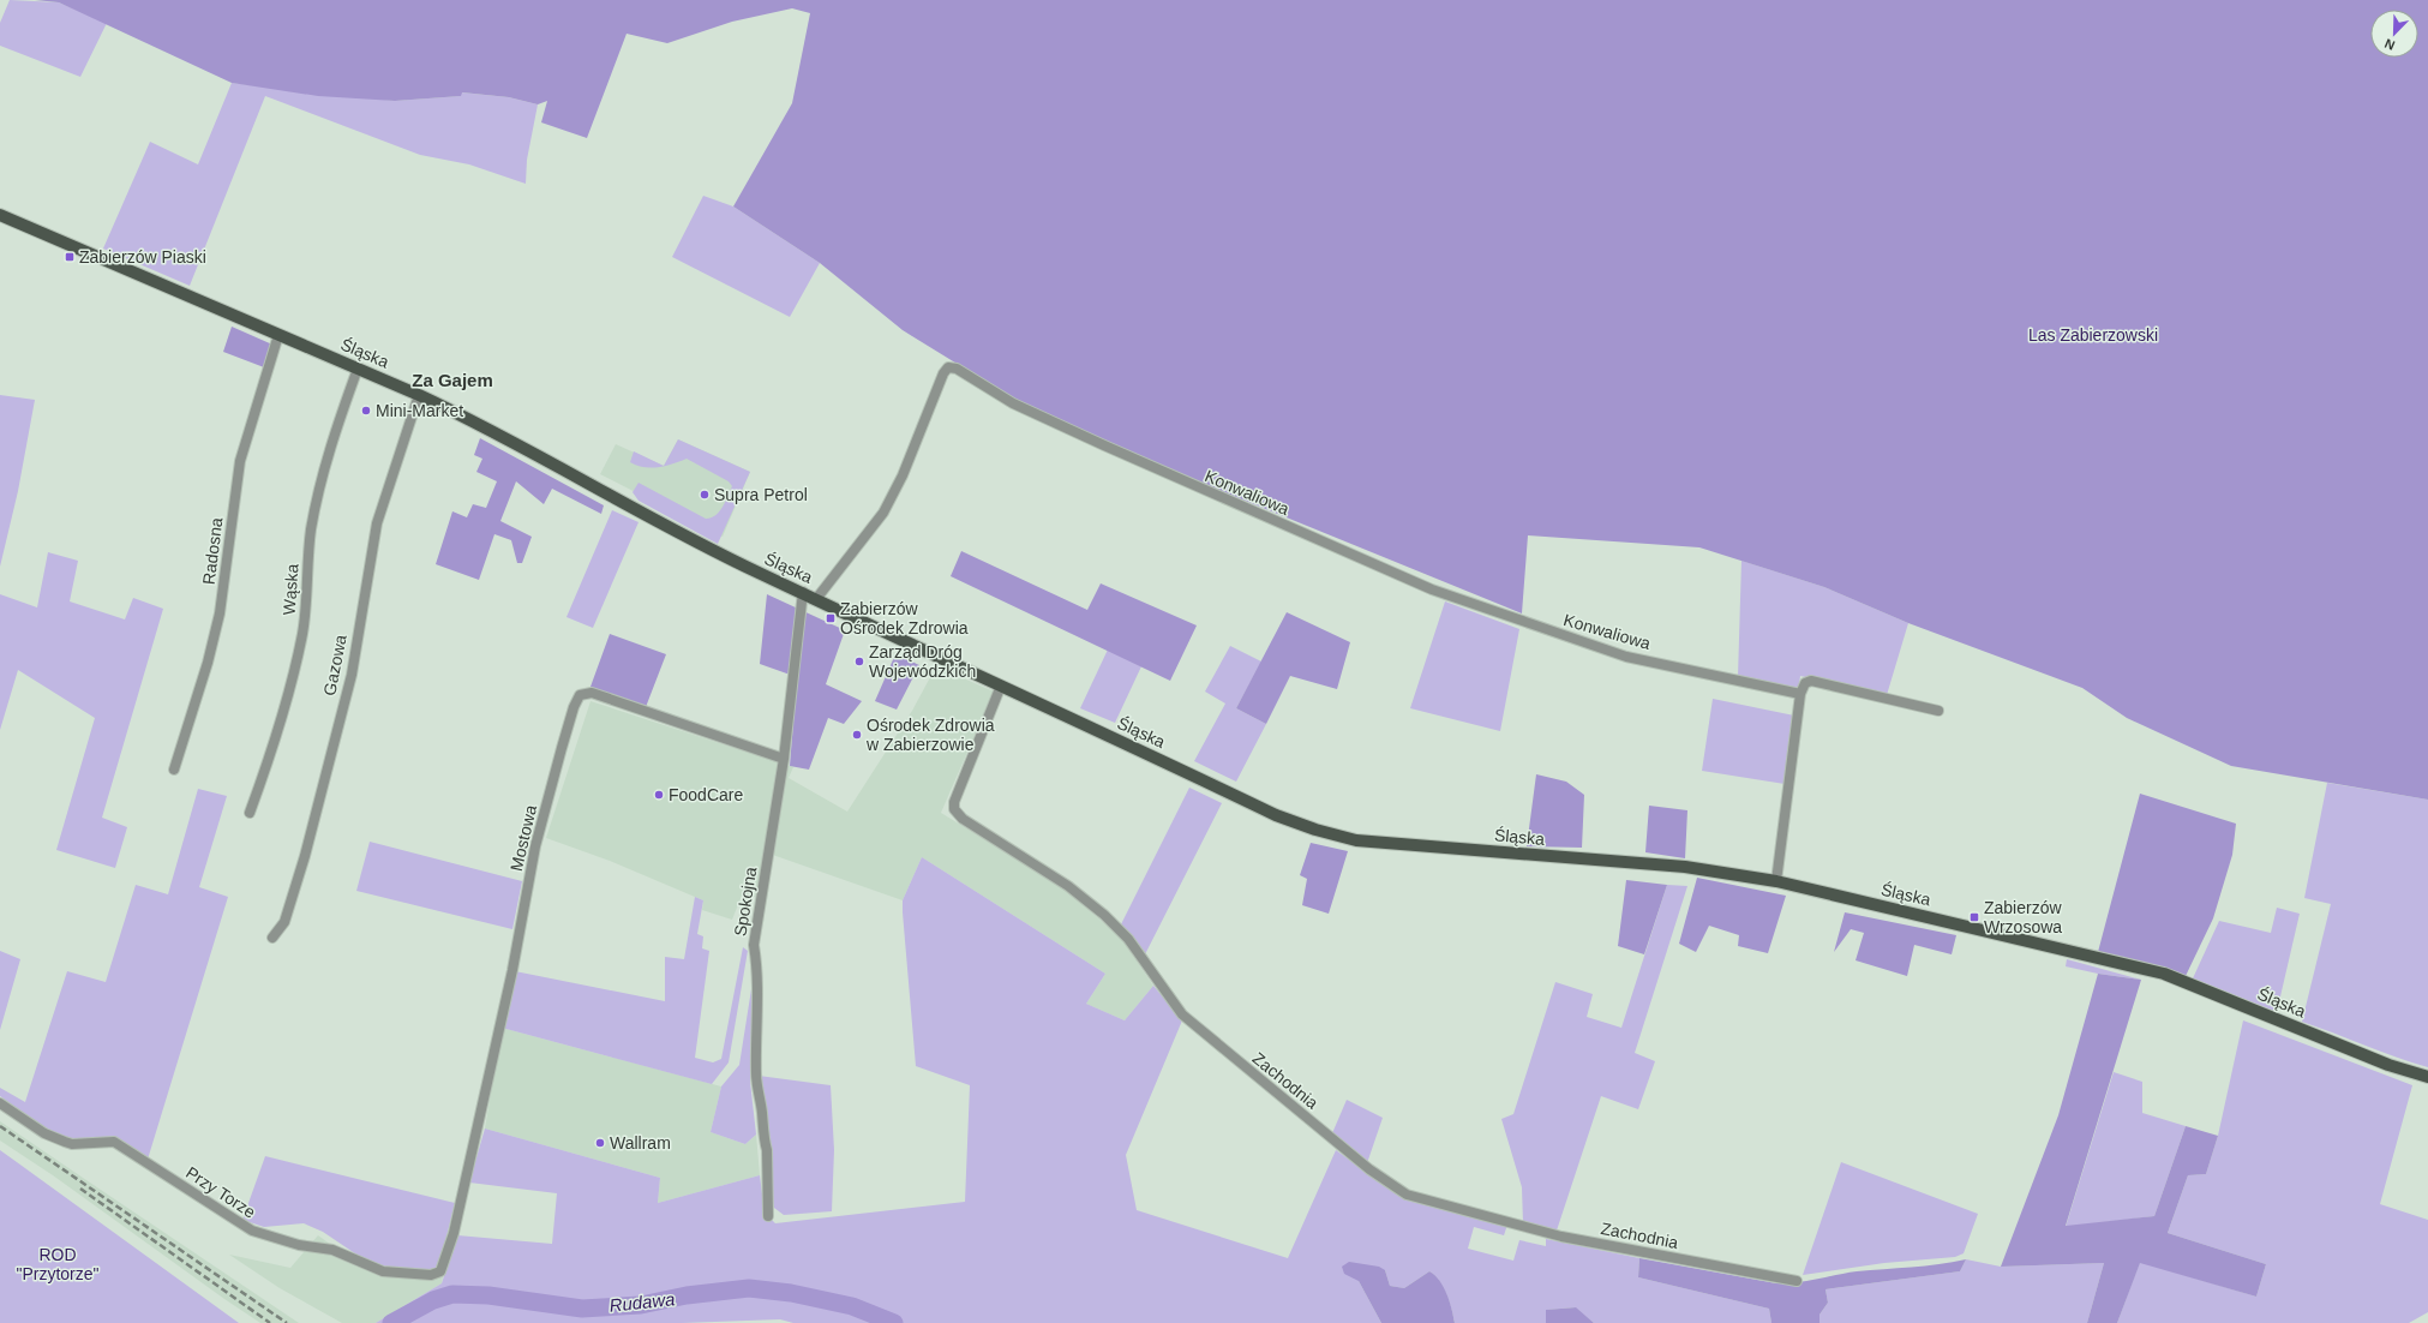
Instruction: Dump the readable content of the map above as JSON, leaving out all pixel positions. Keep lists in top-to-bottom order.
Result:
{
  "streets": {
    "main road": ["Śląska"],
    "street": [
      "Konwaliowa",
      "Radosna",
      "Wąska",
      "Gazowa",
      "Mostowa",
      "Spokojna",
      "Zachodnia",
      "Przy Torze"
    ]
  },
  "crossings": [
    ["Śląska", "Konwaliowa"],
    ["Śląska", "Radosna"],
    ["Śląska", "Wąska"],
    ["Śląska", "Gazowa"],
    ["Śląska", "Spokojna"],
    ["Śląska", "Zachodnia"],
    ["Mostowa", "Spokojna"],
    ["Mostowa", "Przy Torze"]
  ],
  "districts": ["Za Gajem"],
  "water": ["Rudawa"],
  "parks": ["Las Zabierzowski", "ROD \"Przytorze\""],
  "places": {
    "transit": ["Zabierzów Piaski", "Zabierzów Ośrodek Zdrowia", "Zabierzów Wrzosowa"],
    "other": [
      "Mini-Market",
      "Supra Petrol",
      "Zarząd Dróg Wojewódzkich",
      "Ośrodek Zdrowia w Zabierzowie",
      "FoodCare",
      "Wallram"
    ]
  },
  "north": "bottom left"
}
